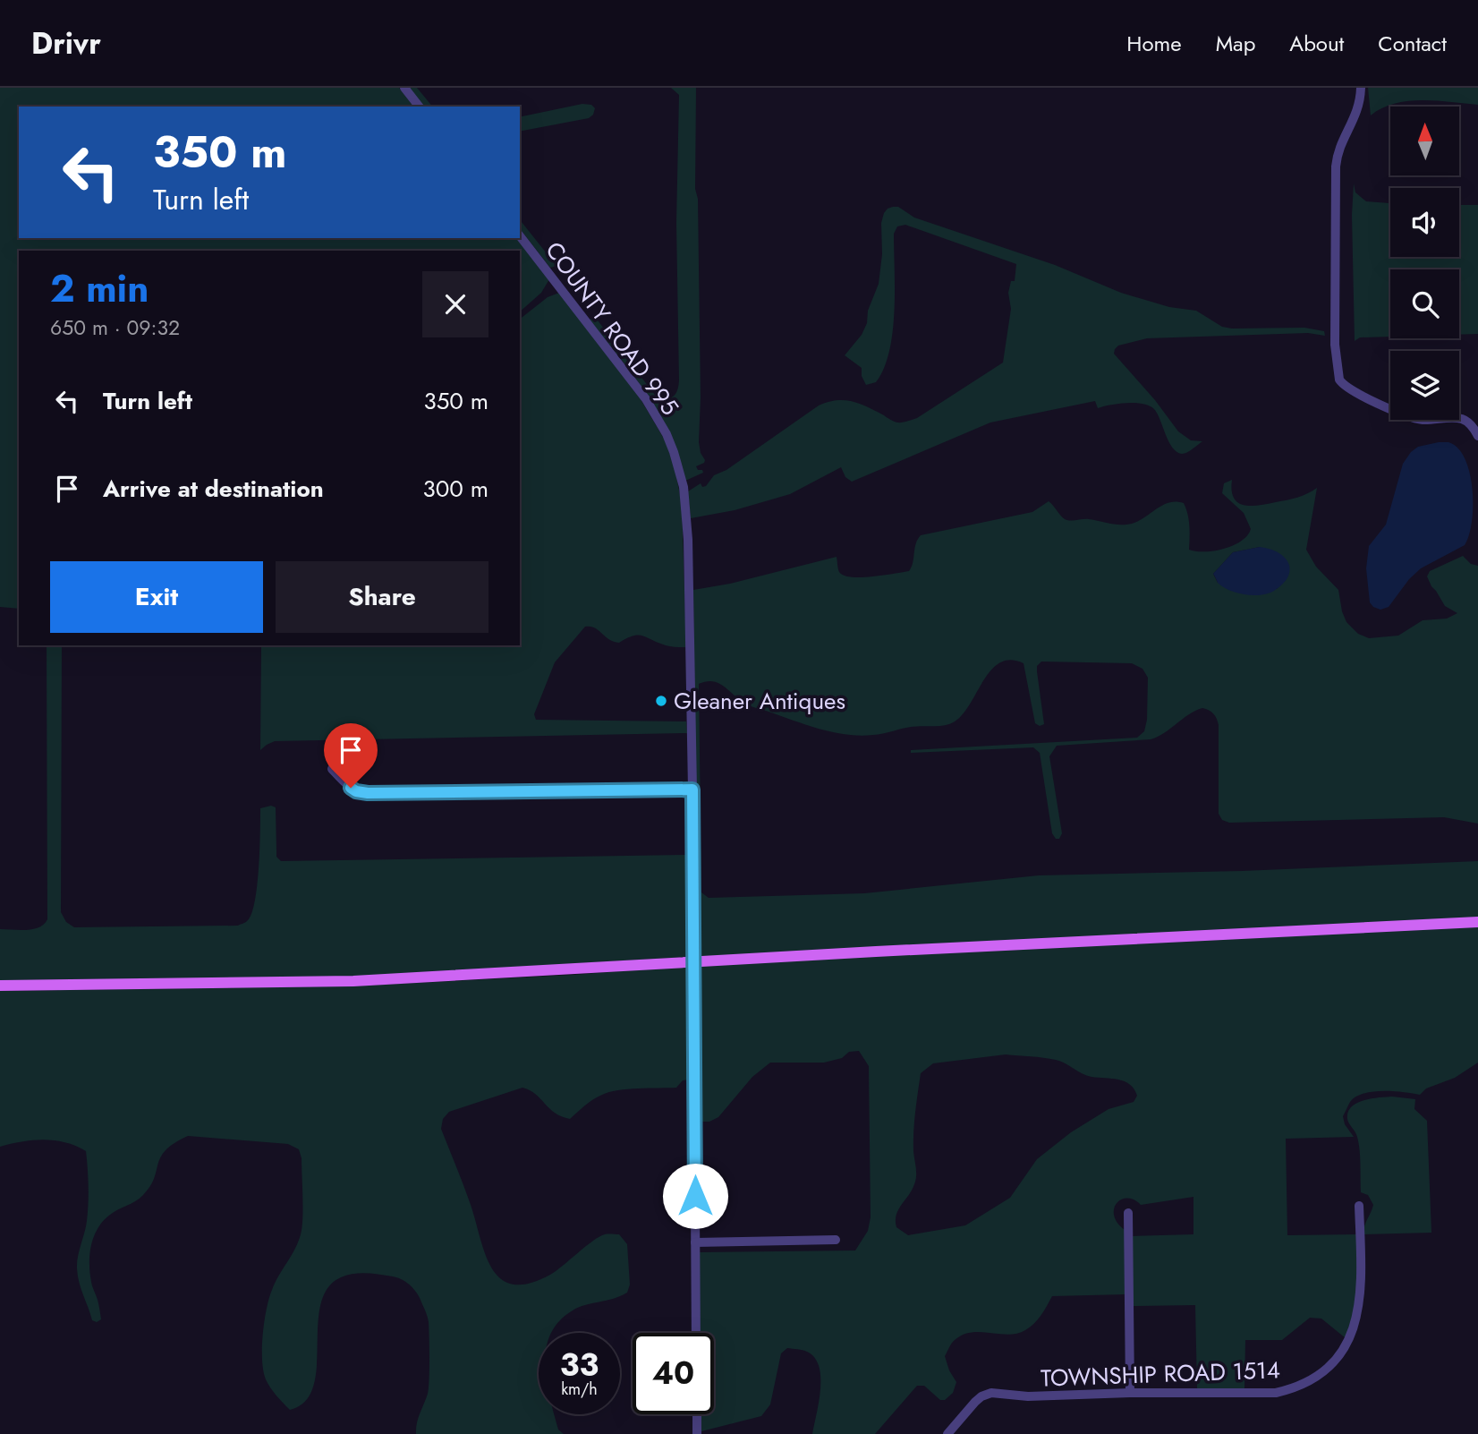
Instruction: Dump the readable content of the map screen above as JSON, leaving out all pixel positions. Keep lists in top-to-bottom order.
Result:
{
  "streets": {
    "street": ["COUNTY ROAD 995", "TOWNSHIP ROAD 1514"]
  },
  "places": ["Gleaner Antiques"],
  "north": "top",
  "page": {
    "header": "Drivr",
    "nav": [
      "Home",
      "Map",
      "About",
      "Contact"
    ],
    "turn": ["350 m", "Turn left"],
    "heading": ["2 min", "650 m · 09:32"],
    "list": [
      {
        "name": "Turn left",
        "value": "350 m"
      },
      {
        "name": "Arrive at destination",
        "value": "300 m"
      }
    ],
    "buttons": ["Exit", "Share"],
    "speed": "33 km/h",
    "limit": "40"
  }
}
